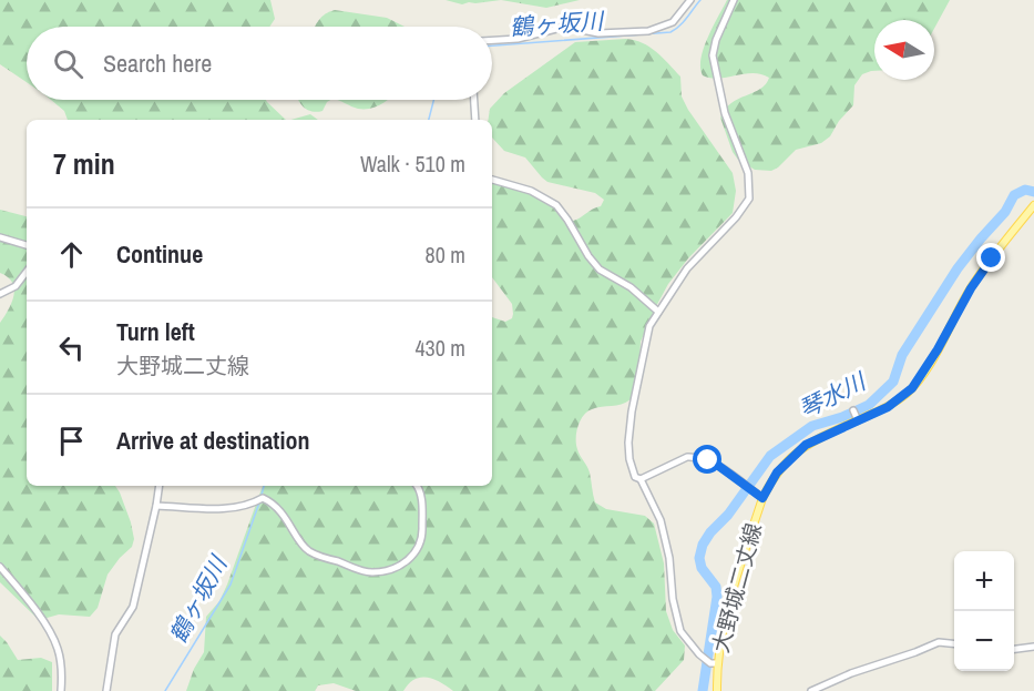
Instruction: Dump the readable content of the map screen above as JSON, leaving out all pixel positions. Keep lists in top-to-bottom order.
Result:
{
  "streets": {
    "main road": ["大野城二丈線"]
  },
  "water": ["鶴ヶ坂川", "琴水川"],
  "north": "left",
  "page": {
    "search": "Search here",
    "heading": ["7 min", "Walk · 510 m"],
    "list": [
      ["Continue", "80 m"],
      ["Turn left", "大野城二丈線", "430 m"],
      "Arrive at destination"
    ],
    "map_buttons": ["+", "−"]
  }
}
